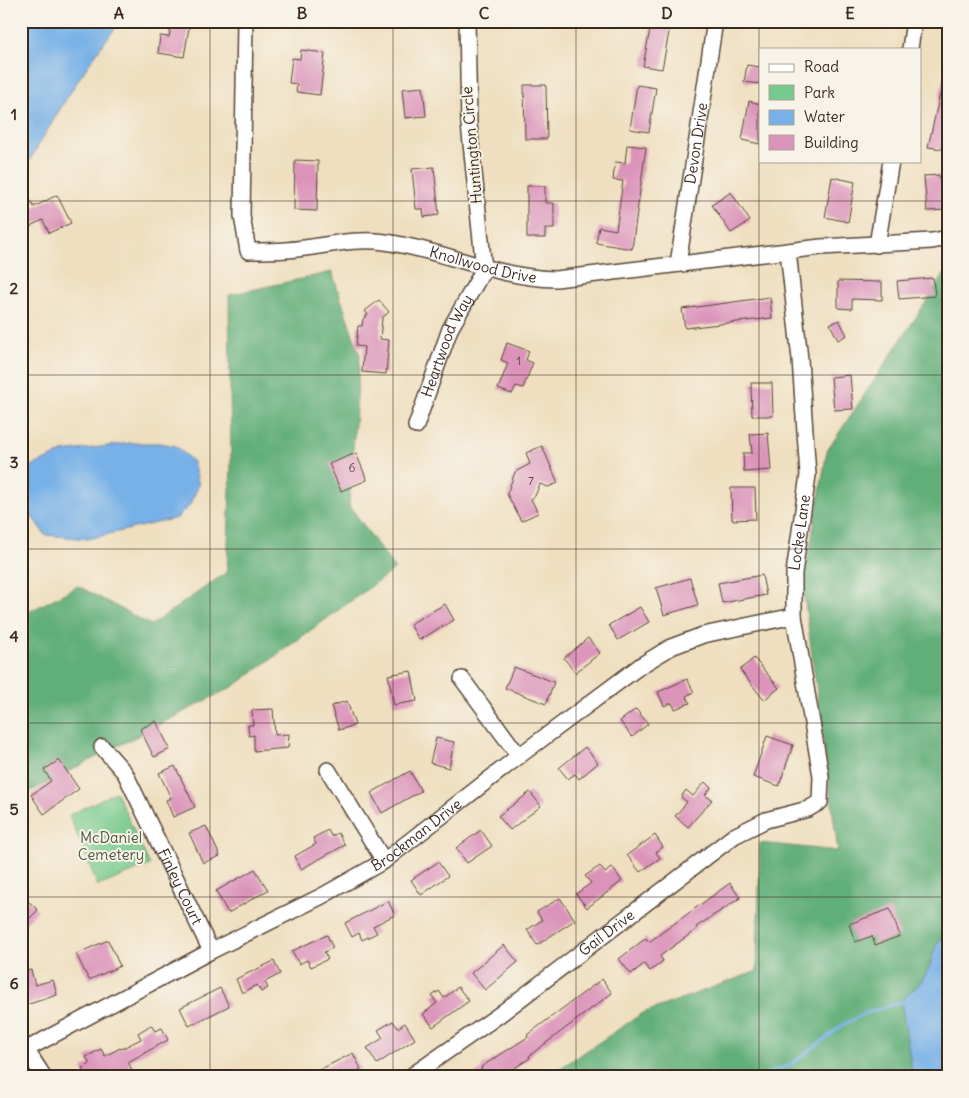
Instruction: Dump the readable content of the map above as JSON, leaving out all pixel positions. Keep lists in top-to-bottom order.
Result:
{
  "streets": {
    "street": [
      "Devon Drive",
      "Huntington Circle",
      "Knollwood Drive",
      "Heartwood Way",
      "Locke Lane",
      "Brockman Drive",
      "Finley Court",
      "Gail Drive"
    ]
  },
  "crossings": [
    ["Devon Drive", "Knollwood Drive"],
    ["Huntington Circle", "Knollwood Drive"],
    ["Huntington Circle", "Heartwood Way"],
    ["Knollwood Drive", "Heartwood Way"],
    ["Knollwood Drive", "Locke Lane"],
    ["Locke Lane", "Brockman Drive"],
    ["Locke Lane", "Gail Drive"],
    ["Brockman Drive", "Finley Court"]
  ],
  "parks": ["McDaniel Cemetery"],
  "house_numbers": ["1", "6", "7"],
  "legend": [
    "Road",
    "Park",
    "Water",
    "Building"
  ],
  "grid": {
    "columns": [
      "A",
      "B",
      "C",
      "D",
      "E"
    ],
    "rows": [
      "1",
      "2",
      "3",
      "4",
      "5",
      "6"
    ]
  }
}
